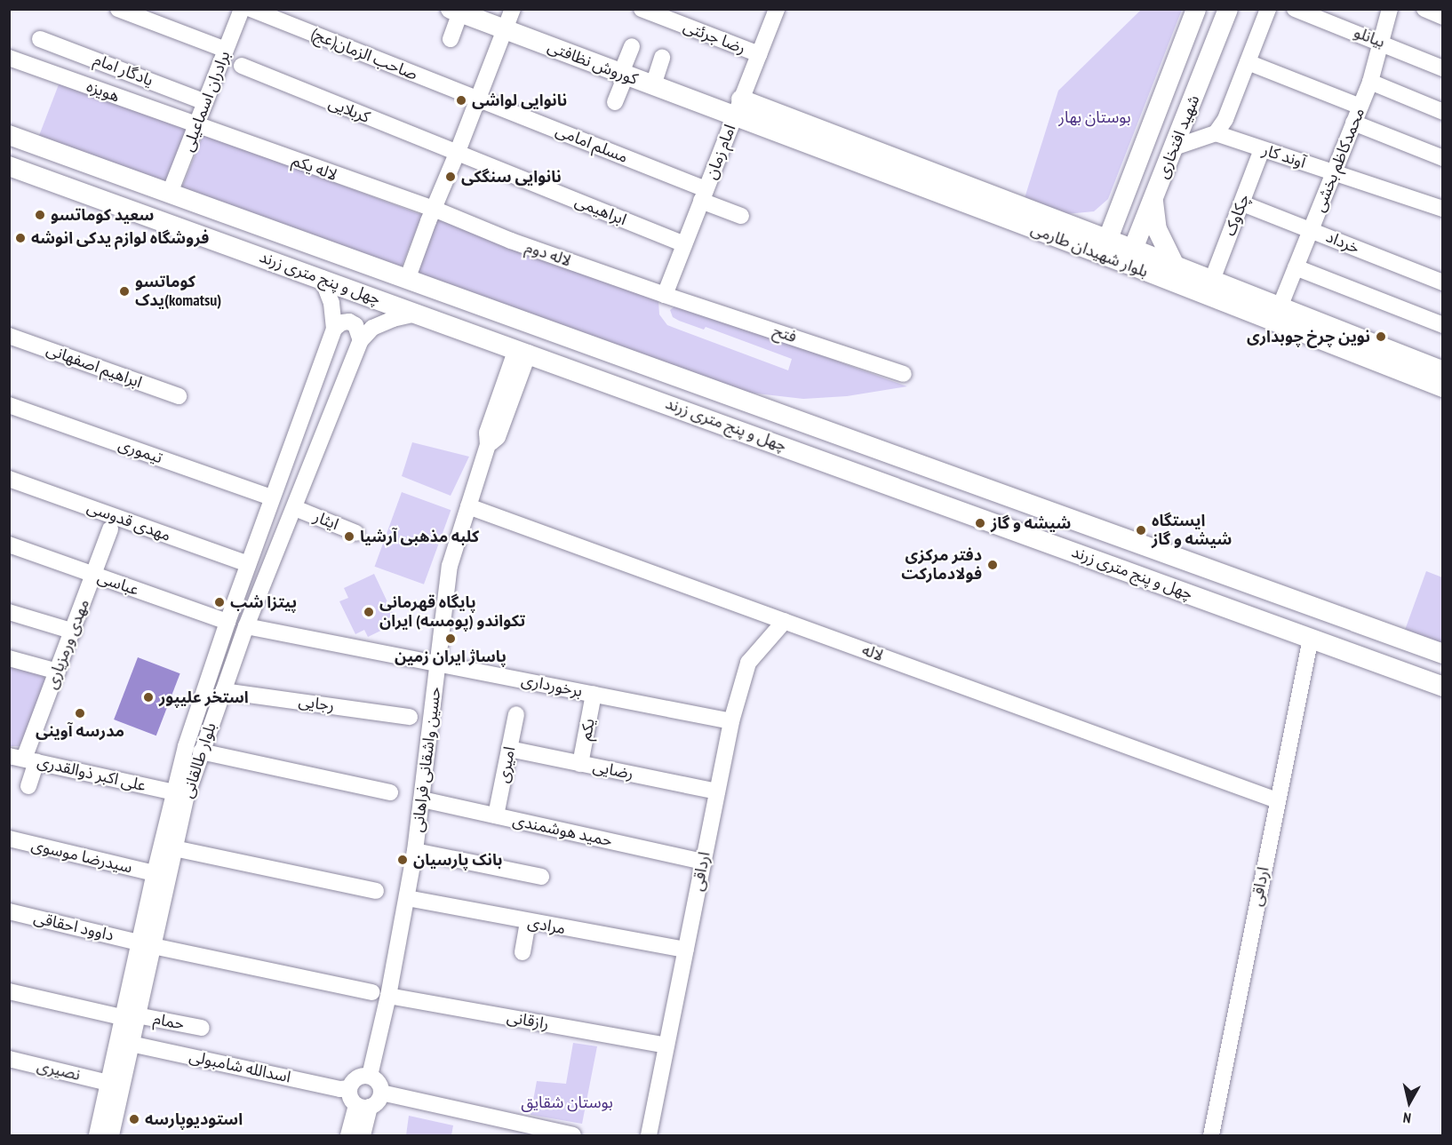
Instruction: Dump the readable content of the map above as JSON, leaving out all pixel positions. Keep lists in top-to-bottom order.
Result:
{
  "streets": {
    "main road": [
      "کوروش نظافتی",
      "شهید افتخاری",
      "بلوار شهیدان طارمی",
      "چهل و پنج متری زرند"
    ],
    "street": [
      "رضا جرئتی",
      "بیانلو",
      "صاحب الزمان(عج)",
      "یادگار امام",
      "هویزه",
      "برادران اسماعیلی",
      "کربلایی",
      "مسلم امامی",
      "امام زمان",
      "آوند کار",
      "محمدکاظم بخشی",
      "لاله یکم",
      "ابراهیمی",
      "چکاوک",
      "خرداد",
      "لاله دوم",
      "فتح",
      "ابراهیم اصفهانی",
      "تیموری",
      "ایثار",
      "مهدی قدوسی",
      "عباسی",
      "مهدی ورمزیاری",
      "لاله",
      "برخورداری",
      "رجایی",
      "یکم",
      "حسین واشقانی فراهانی",
      "بلوار طالقانی",
      "امیری",
      "رضایی",
      "علی اکبر ذوالقدری",
      "حمید هوشمندی",
      "سیدرضا موسوی",
      "ارداقی",
      "مرادی",
      "داوود احقاقی",
      "رازقانی",
      "حمام",
      "اسدالله شامبولی",
      "نصیری"
    ]
  },
  "crossings": [
    ["رضا جرئتی", "امام زمان"],
    ["بیانلو", "محمدکاظم بخشی"],
    ["صاحب الزمان(عج)", "مسلم امامی"],
    ["کوروش نظافتی", "امام زمان"],
    ["کوروش نظافتی", "بلوار شهیدان طارمی"],
    ["یادگار امام", "برادران اسماعیلی"],
    ["هویزه", "برادران اسماعیلی"],
    ["هویزه", "لاله یکم"],
    ["برادران اسماعیلی", "لاله یکم"],
    ["برادران اسماعیلی", "چهل و پنج متری زرند"],
    ["کربلایی", "ابراهیمی"],
    ["شهید افتخاری", "بلوار شهیدان طارمی"],
    ["مسلم امامی", "امام زمان"],
    ["امام زمان", "ابراهیمی"],
    ["امام زمان", "بلوار شهیدان طارمی"],
    ["امام زمان", "لاله دوم"],
    ["امام زمان", "فتح"],
    ["آوند کار", "محمدکاظم بخشی"],
    ["آوند کار", "چکاوک"],
    ["محمدکاظم بخشی", "خرداد"],
    ["محمدکاظم بخشی", "بلوار شهیدان طارمی"],
    ["لاله یکم", "لاله دوم"],
    ["چکاوک", "خرداد"],
    ["چکاوک", "بلوار شهیدان طارمی"],
    ["لاله دوم", "فتح"],
    ["چهل و پنج متری زرند", "حسین واشقانی فراهانی"],
    ["چهل و پنج متری زرند", "بلوار طالقانی"],
    ["چهل و پنج متری زرند", "ارداقی"],
    ["تیموری", "بلوار طالقانی"],
    ["ایثار", "بلوار طالقانی"],
    ["مهدی قدوسی", "بلوار طالقانی"],
    ["عباسی", "مهدی ورمزیاری"],
    ["عباسی", "بلوار طالقانی"],
    ["مهدی ورمزیاری", "علی اکبر ذوالقدری"],
    ["لاله", "حسین واشقانی فراهانی"],
    ["لاله", "ارداقی"],
    ["برخورداری", "یکم"],
    ["برخورداری", "حسین واشقانی فراهانی"],
    ["برخورداری", "بلوار طالقانی"],
    ["برخورداری", "ارداقی"],
    ["رجایی", "بلوار طالقانی"],
    ["یکم", "رضایی"],
    ["حسین واشقانی فراهانی", "حمید هوشمندی"],
    ["حسین واشقانی فراهانی", "مرادی"],
    ["حسین واشقانی فراهانی", "رازقانی"],
    ["حسین واشقانی فراهانی", "اسدالله شامبولی"],
    ["بلوار طالقانی", "علی اکبر ذوالقدری"],
    ["بلوار طالقانی", "سیدرضا موسوی"],
    ["بلوار طالقانی", "داوود احقاقی"],
    ["بلوار طالقانی", "رازقانی"],
    ["بلوار طالقانی", "حمام"],
    ["بلوار طالقانی", "اسدالله شامبولی"],
    ["بلوار طالقانی", "نصیری"],
    ["امیری", "رضایی"],
    ["امیری", "حمید هوشمندی"],
    ["رضایی", "ارداقی"],
    ["حمید هوشمندی", "ارداقی"],
    ["ارداقی", "مرادی"],
    ["ارداقی", "رازقانی"],
    ["داوود احقاقی", "رازقانی"]
  ],
  "parks": ["بوستان بهار", "بوستان شقایق"],
  "places": [
    "نانوایی لواشی",
    "نانوایی سنگکی",
    "سعید کوماتسو",
    "فروشگاه لوازم یدکی انوشه",
    "کوماتسو یدک(komatsu)",
    "نوین چرخ چوبداری",
    "شیشه و گاز",
    "ایستگاه شیشه و گاز",
    "کلبه مذهبی آرشیا",
    "دفتر مرکزی فولادمارکت",
    "پیتزا شب",
    "پایگاه قهرمانی تکواندو (پومسه) ایران",
    "پاساژ ایران زمین",
    "استخر علیپور",
    "مدرسه آوینی",
    "بانک پارسیان",
    "استودیوپارسه"
  ],
  "north": "bottom"
}
